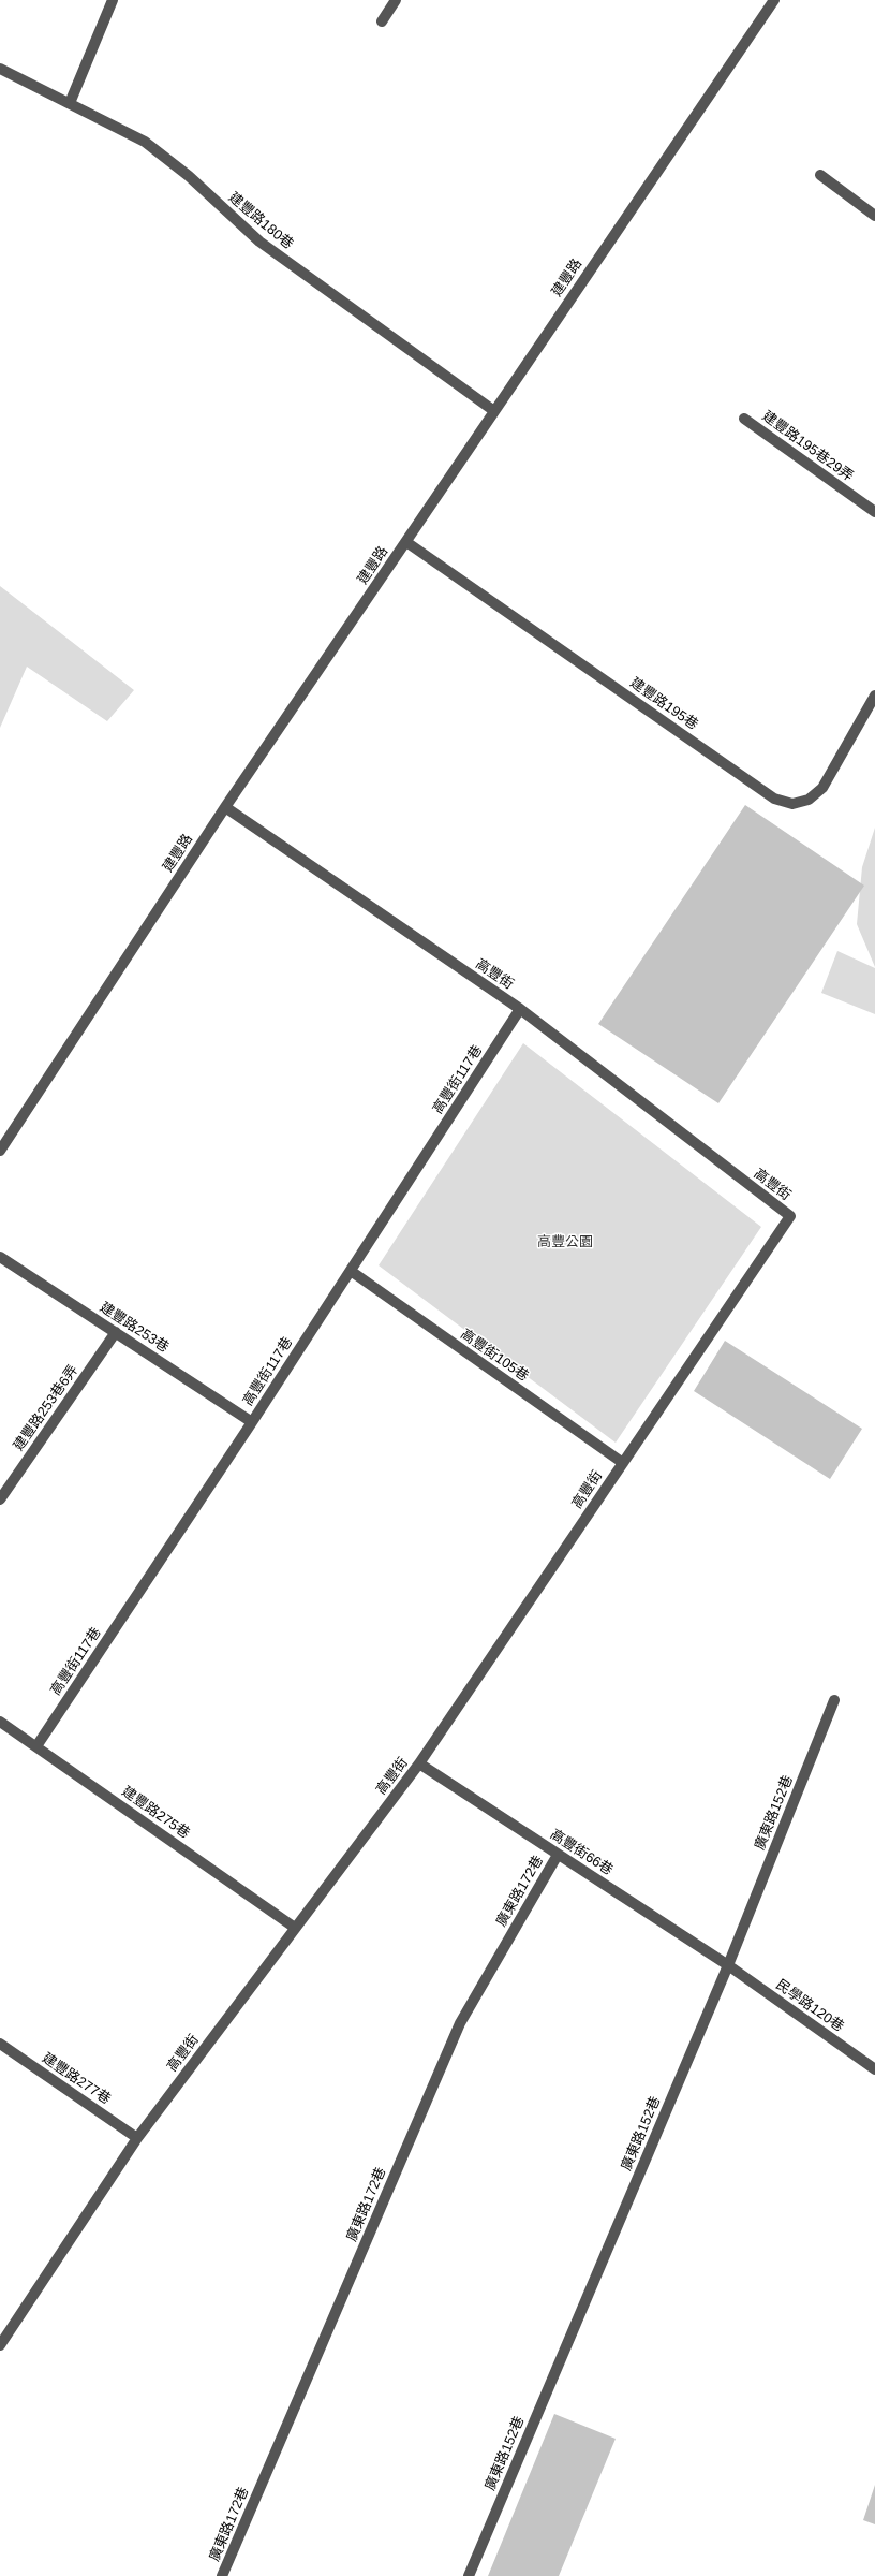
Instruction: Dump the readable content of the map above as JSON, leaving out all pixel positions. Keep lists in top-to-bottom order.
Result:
{
  "streets": {
    "street": [
      "建豐路180巷",
      "建豐路",
      "建豐路195巷29弄",
      "建豐路195巷",
      "高豐街",
      "高豐街117巷",
      "建豐路253巷",
      "高豐街105巷",
      "建豐路253巷6弄",
      "建豐路275巷",
      "廣東路152巷",
      "高豐街66巷",
      "廣東路172巷",
      "民學路120巷",
      "建豐路277巷"
    ]
  },
  "crossings": [
    ["建豐路180巷", "建豐路"],
    ["建豐路", "建豐路195巷"],
    ["建豐路", "高豐街"],
    ["高豐街", "高豐街117巷"],
    ["高豐街", "高豐街105巷"],
    ["高豐街", "建豐路275巷"],
    ["高豐街", "高豐街66巷"],
    ["高豐街", "建豐路277巷"],
    ["高豐街117巷", "建豐路253巷"],
    ["高豐街117巷", "高豐街105巷"],
    ["高豐街117巷", "建豐路275巷"],
    ["建豐路253巷", "建豐路253巷6弄"],
    ["廣東路152巷", "高豐街66巷"],
    ["廣東路152巷", "民學路120巷"],
    ["高豐街66巷", "廣東路172巷"],
    ["高豐街66巷", "民學路120巷"]
  ],
  "parks": ["高豐公園"]
}
